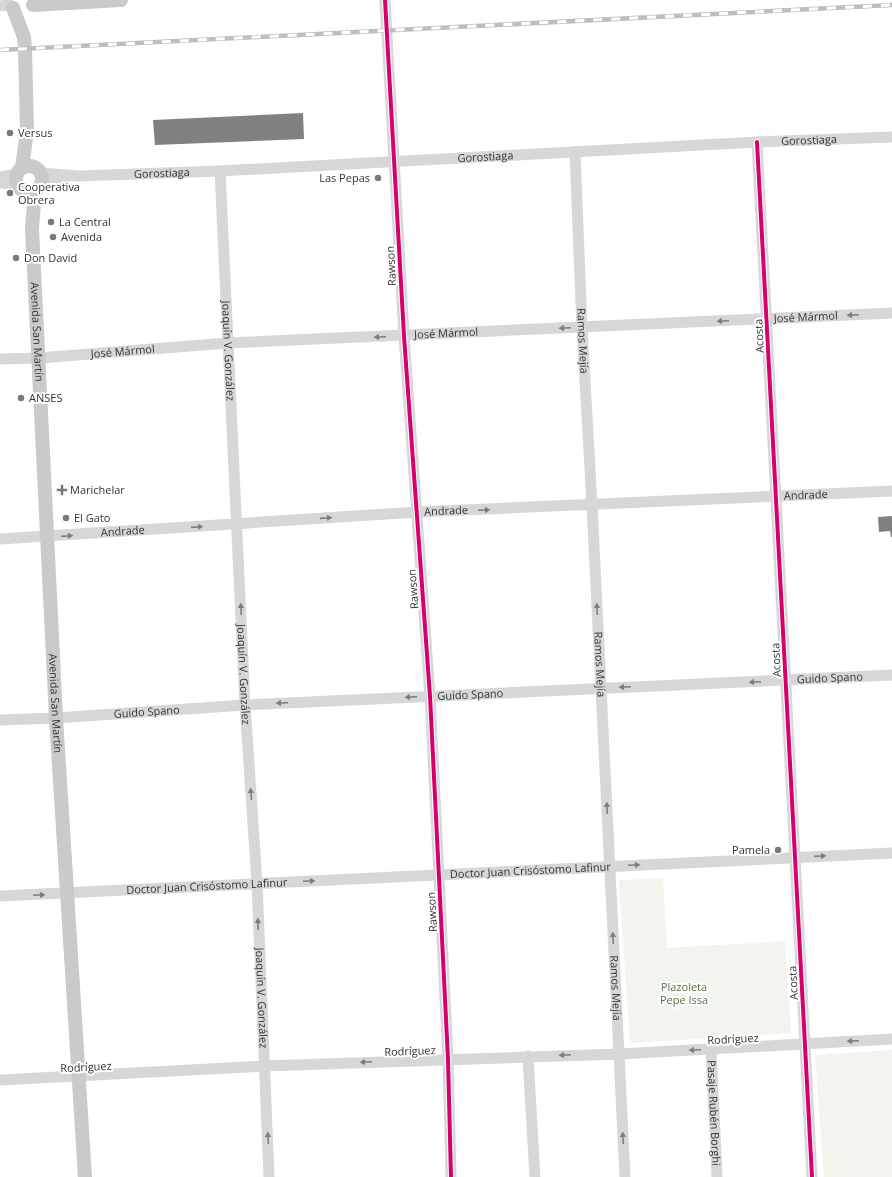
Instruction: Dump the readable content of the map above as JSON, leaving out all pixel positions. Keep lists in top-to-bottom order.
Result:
{
  "streets": {
    "main road": ["Avenida San Martín"],
    "street": [
      "Gorostiaga",
      "Rawson",
      "José Mármol",
      "Acosta",
      "Ramos Mejía",
      "Joaquín V. González",
      "Andrade",
      "Guido Spano",
      "Doctor Juan Crisóstomo Lafinur",
      "Rodríguez",
      "Pasaje Rubén Borghi"
    ]
  },
  "crossings": [
    ["Gorostiaga", "Rawson"],
    ["Gorostiaga", "Avenida San Martín"],
    ["Gorostiaga", "Acosta"],
    ["Gorostiaga", "Ramos Mejía"],
    ["Gorostiaga", "Joaquín V. González"],
    ["Rawson", "José Mármol"],
    ["Rawson", "Andrade"],
    ["Rawson", "Guido Spano"],
    ["Rawson", "Doctor Juan Crisóstomo Lafinur"],
    ["Rawson", "Rodríguez"],
    ["José Mármol", "Avenida San Martín"],
    ["José Mármol", "Acosta"],
    ["José Mármol", "Ramos Mejía"],
    ["José Mármol", "Joaquín V. González"],
    ["Avenida San Martín", "Andrade"],
    ["Avenida San Martín", "Guido Spano"],
    ["Avenida San Martín", "Doctor Juan Crisóstomo Lafinur"],
    ["Avenida San Martín", "Rodríguez"],
    ["Acosta", "Andrade"],
    ["Acosta", "Guido Spano"],
    ["Acosta", "Doctor Juan Crisóstomo Lafinur"],
    ["Acosta", "Rodríguez"],
    ["Ramos Mejía", "Andrade"],
    ["Ramos Mejía", "Guido Spano"],
    ["Ramos Mejía", "Doctor Juan Crisóstomo Lafinur"],
    ["Ramos Mejía", "Rodríguez"],
    ["Joaquín V. González", "Andrade"],
    ["Joaquín V. González", "Guido Spano"],
    ["Joaquín V. González", "Doctor Juan Crisóstomo Lafinur"],
    ["Joaquín V. González", "Rodríguez"],
    ["Rodríguez", "Pasaje Rubén Borghi"]
  ],
  "one_way": [
    "José Mármol",
    "Ramos Mejía",
    "Joaquín V. González",
    "Andrade",
    "Guido Spano",
    "Doctor Juan Crisóstomo Lafinur",
    "Rodríguez"
  ],
  "parks": ["Plazoleta Pepe Issa"],
  "places": {
    "other": [
      "Versus",
      "Las Pepas",
      "Cooperativa Obrera",
      "La Central",
      "Avenida",
      "Don David",
      "ANSES",
      "El Gato",
      "Pamela"
    ],
    "health": ["Marichelar"]
  }
}
